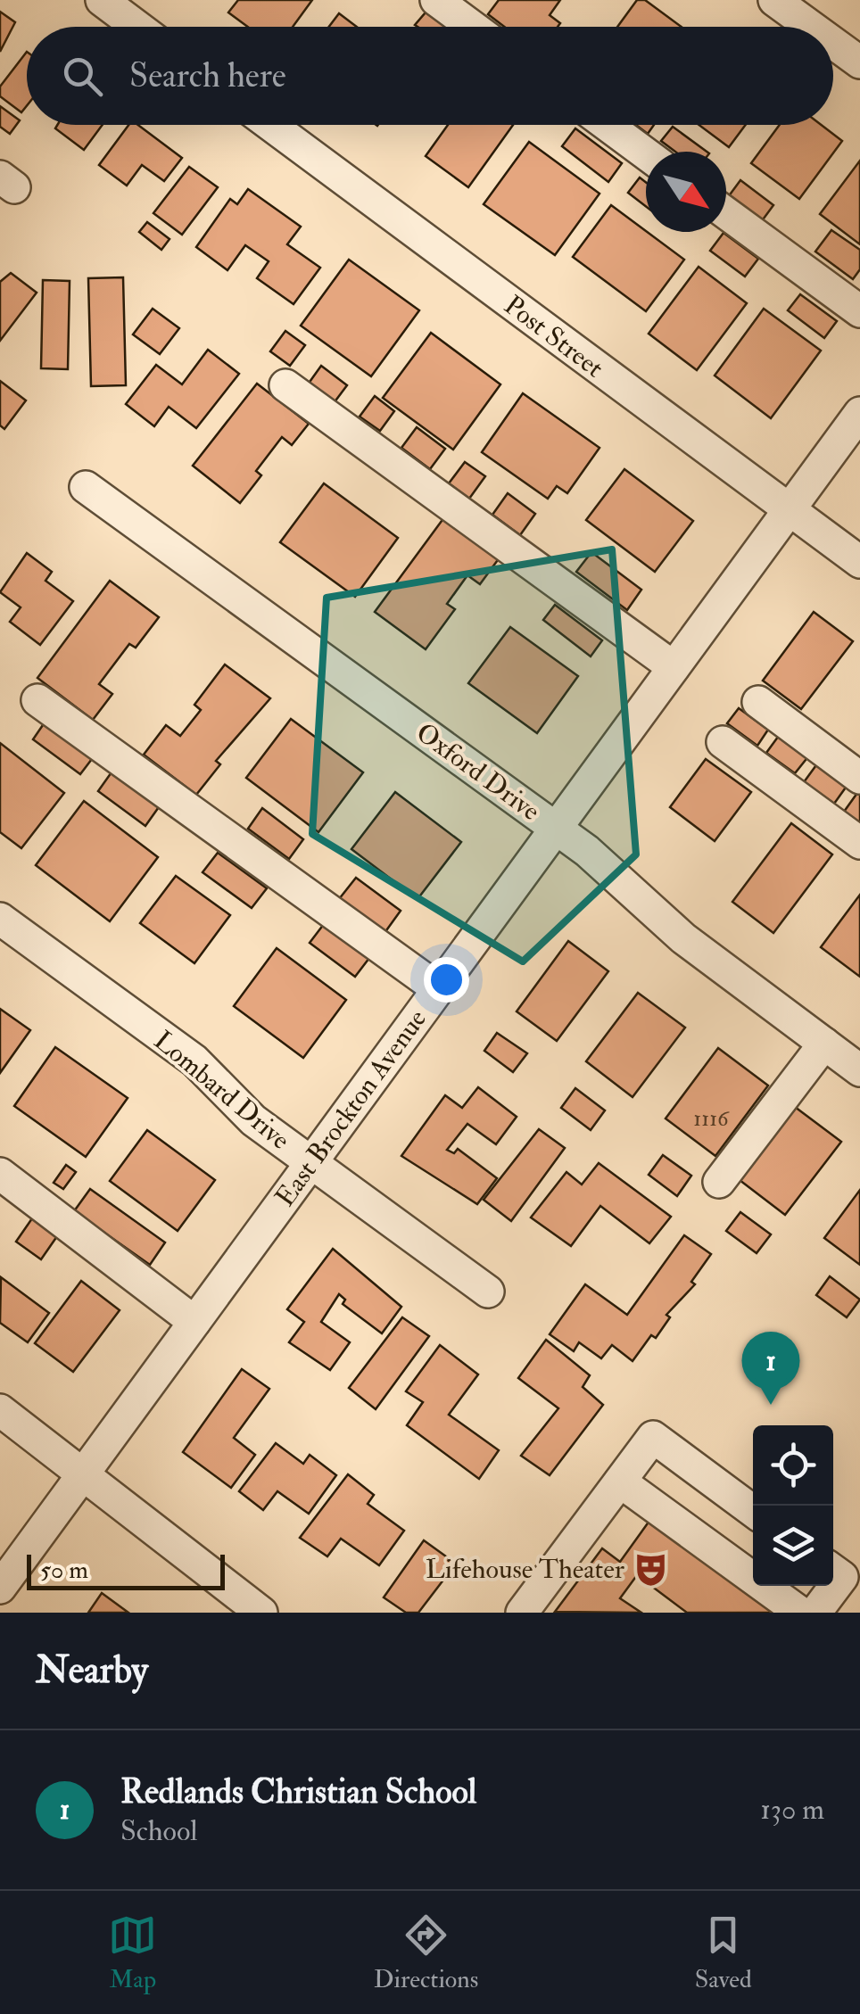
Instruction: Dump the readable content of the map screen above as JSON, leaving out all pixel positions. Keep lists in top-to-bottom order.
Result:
{
  "streets": {
    "street": [
      "Post Street",
      "Oxford Drive",
      "Lombard Drive",
      "East Brockton Avenue"
    ]
  },
  "crossings": [
    ["Post Street", "East Brockton Avenue"],
    ["Oxford Drive", "East Brockton Avenue"],
    ["Lombard Drive", "East Brockton Avenue"]
  ],
  "places": {
    "theatre": ["Lifehouse Theater"]
  },
  "house_numbers": ["1116"],
  "scale_bar": "50 m",
  "north": "bottom right",
  "page": {
    "search": "Search here",
    "pins": "1",
    "scale": "50 m",
    "heading": "Nearby",
    "list": [
      {
        "mark": "1",
        "name": "Redlands Christian School",
        "note": "School",
        "value": "130 m"
      }
    ],
    "nav": ["Map", "Directions", "Saved"]
  }
}
